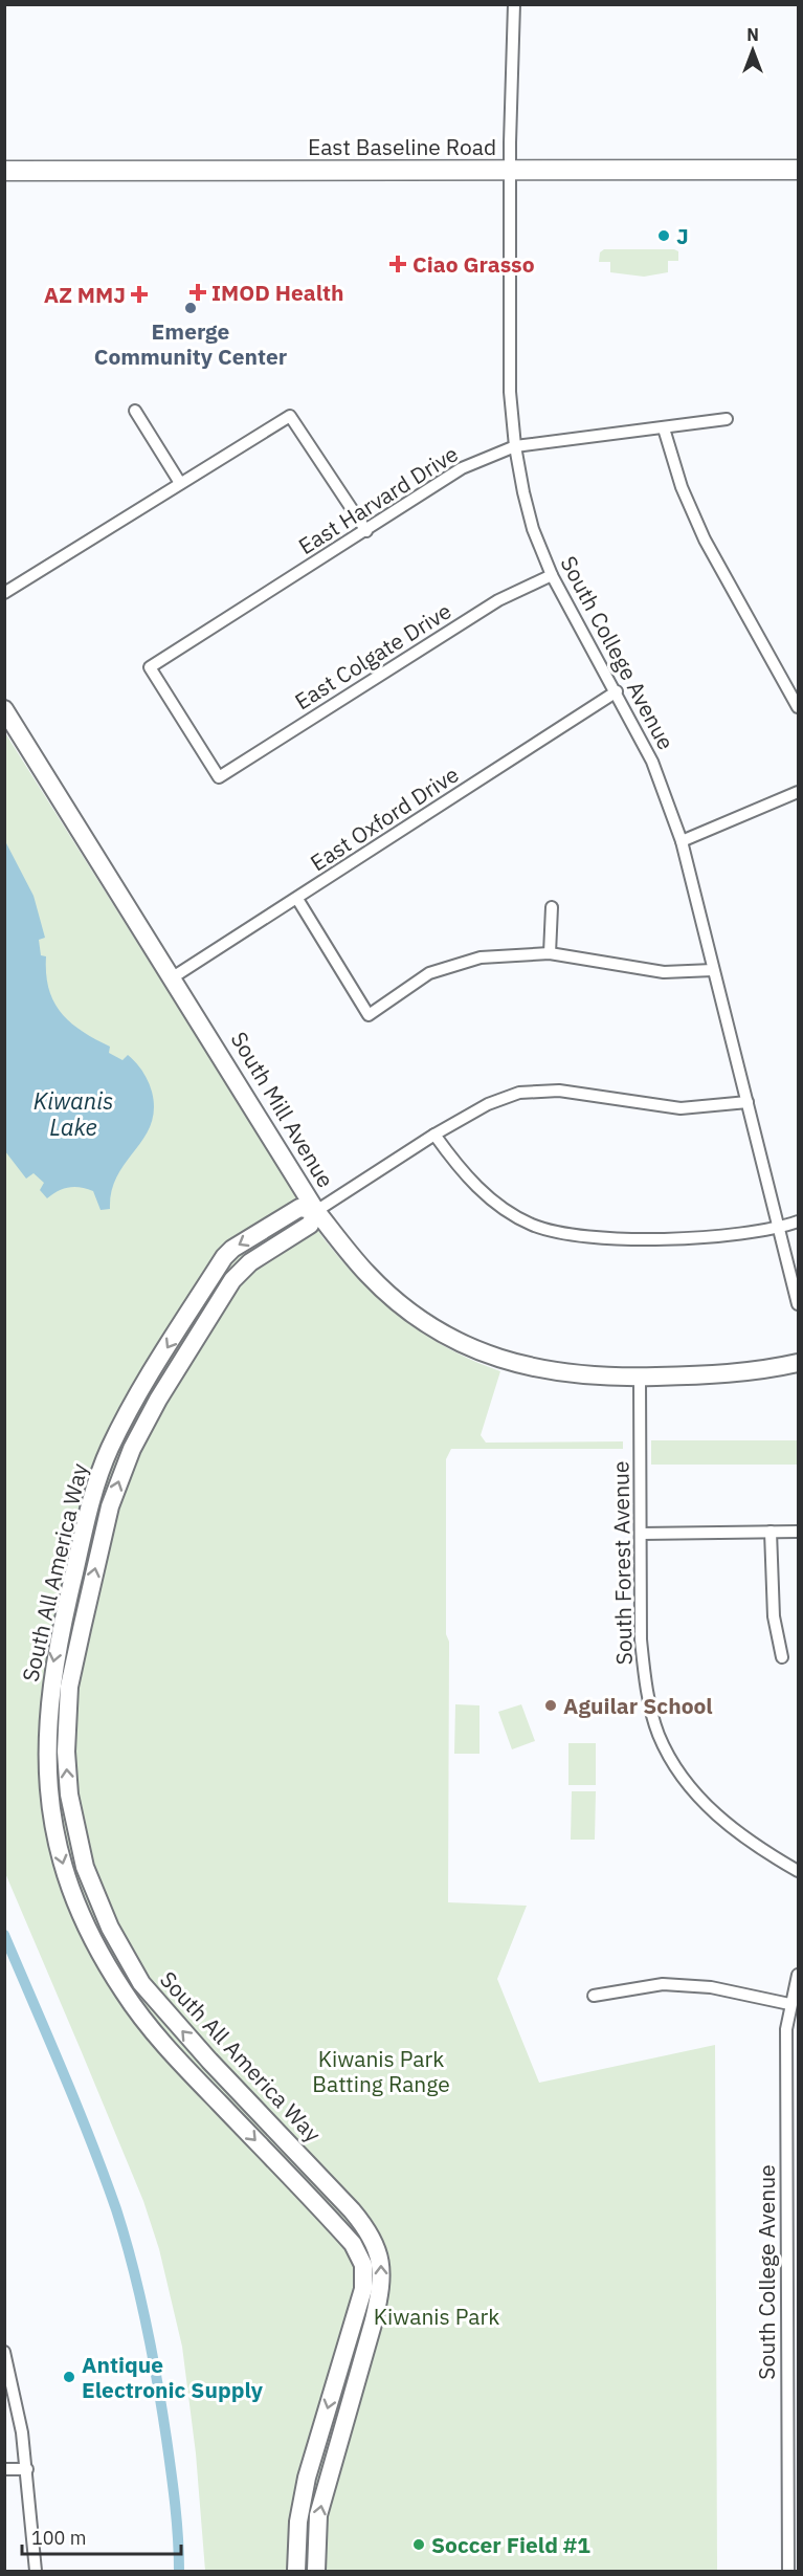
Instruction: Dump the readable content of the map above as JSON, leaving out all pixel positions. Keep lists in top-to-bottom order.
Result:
{
  "streets": {
    "main road": ["East Baseline Road"],
    "street": [
      "East Harvard Drive",
      "South College Avenue",
      "East Colgate Drive",
      "East Oxford Drive",
      "South Mill Avenue",
      "South Forest Avenue",
      "South All America Way"
    ]
  },
  "crossings": [
    ["East Baseline Road", "South College Avenue"],
    ["East Harvard Drive", "South College Avenue"],
    ["East Harvard Drive", "East Colgate Drive"],
    ["South College Avenue", "East Colgate Drive"],
    ["South College Avenue", "East Oxford Drive"],
    ["East Oxford Drive", "South Mill Avenue"],
    ["South Mill Avenue", "South Forest Avenue"],
    ["South Mill Avenue", "South All America Way"]
  ],
  "water": ["Kiwanis Lake"],
  "parks": ["Kiwanis Park Batting Range", "Kiwanis Park"],
  "places": {
    "other": [
      "J",
      "Emerge Community Center",
      "Aguilar School",
      "Antique Electronic Supply",
      "Soccer Field #1"
    ],
    "health": ["Ciao Grasso", "IMOD Health", "AZ MMJ"]
  },
  "scale_bar": "100 m",
  "north": "top"
}
